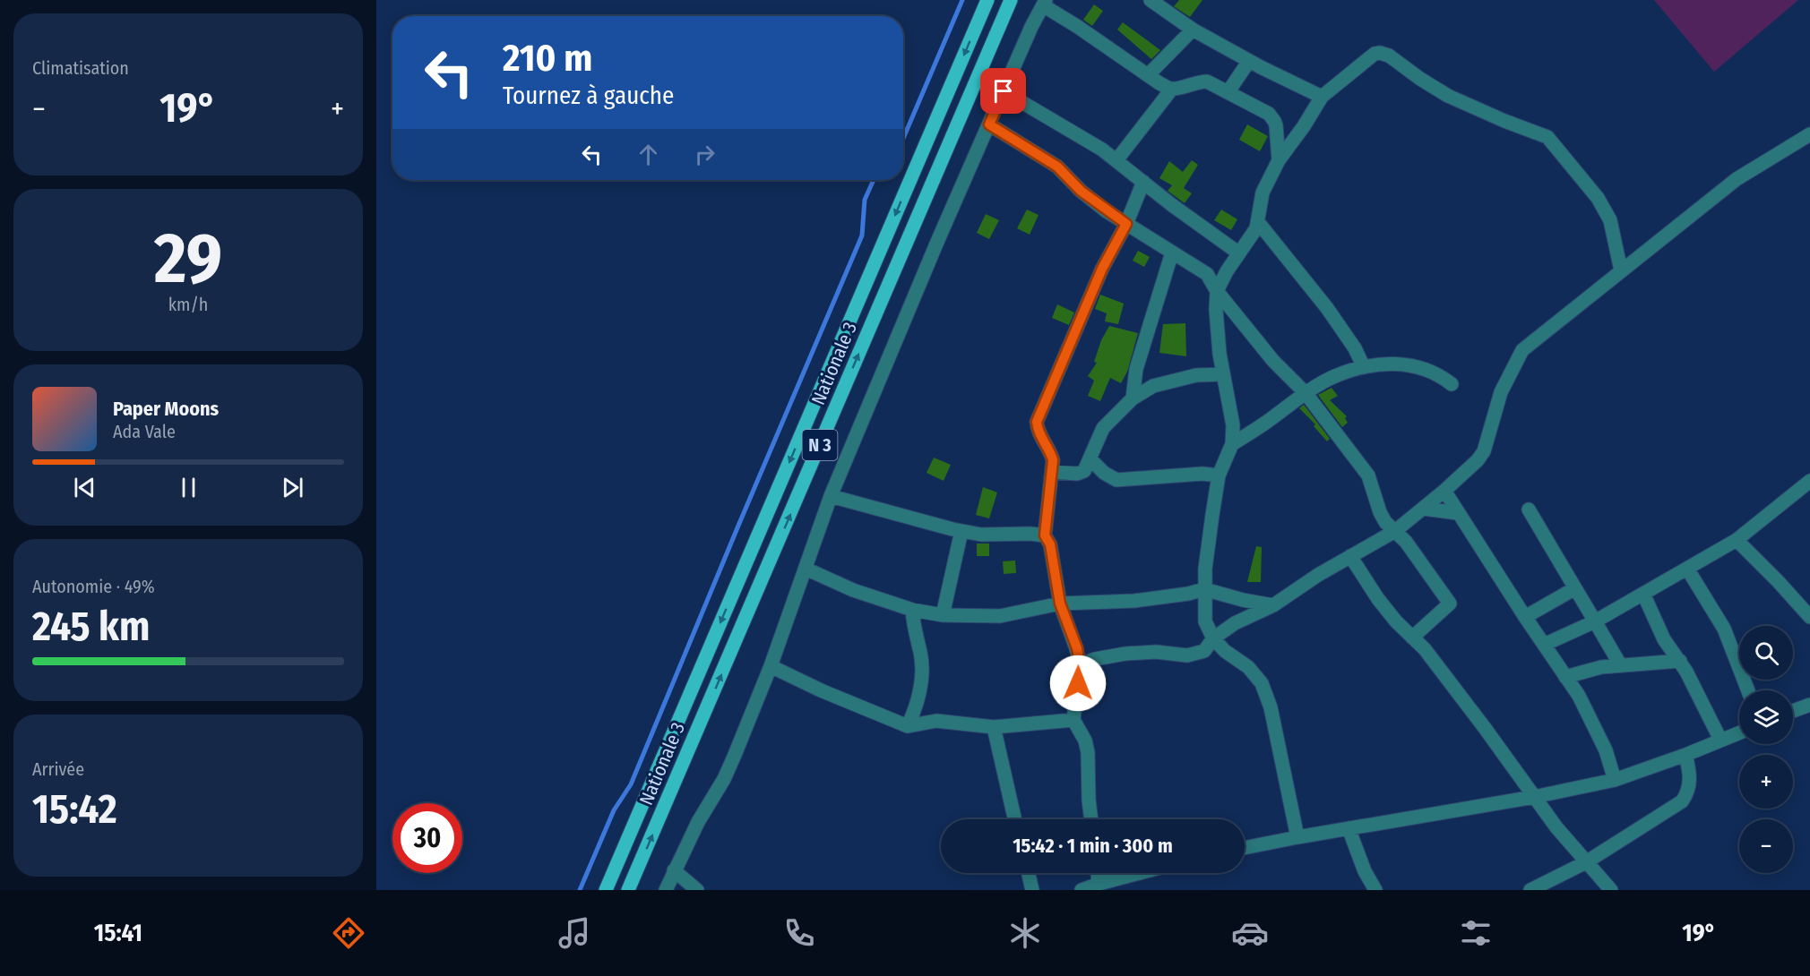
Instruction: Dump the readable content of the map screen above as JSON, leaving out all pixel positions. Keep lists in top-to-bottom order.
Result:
{
  "streets": {
    "main road": ["Nationale 3", "N 3"]
  },
  "page": {
    "tile": [
      "Climatisation",
      ["29", "km/h"],
      ["Autonomie · 49%", "245 km"],
      ["Arrivée", "15:42"]
    ],
    "turn": ["210 m", "Tournez à gauche"],
    "heat": ["−", "19°", "+"],
    "song": ["Paper Moons", "Ada Vale"],
    "map_buttons": ["+", "−"],
    "limit": "30",
    "trip": "15:42 · 1 min · 300 m",
    "tabs": ["15:41", "19°"]
  }
}
